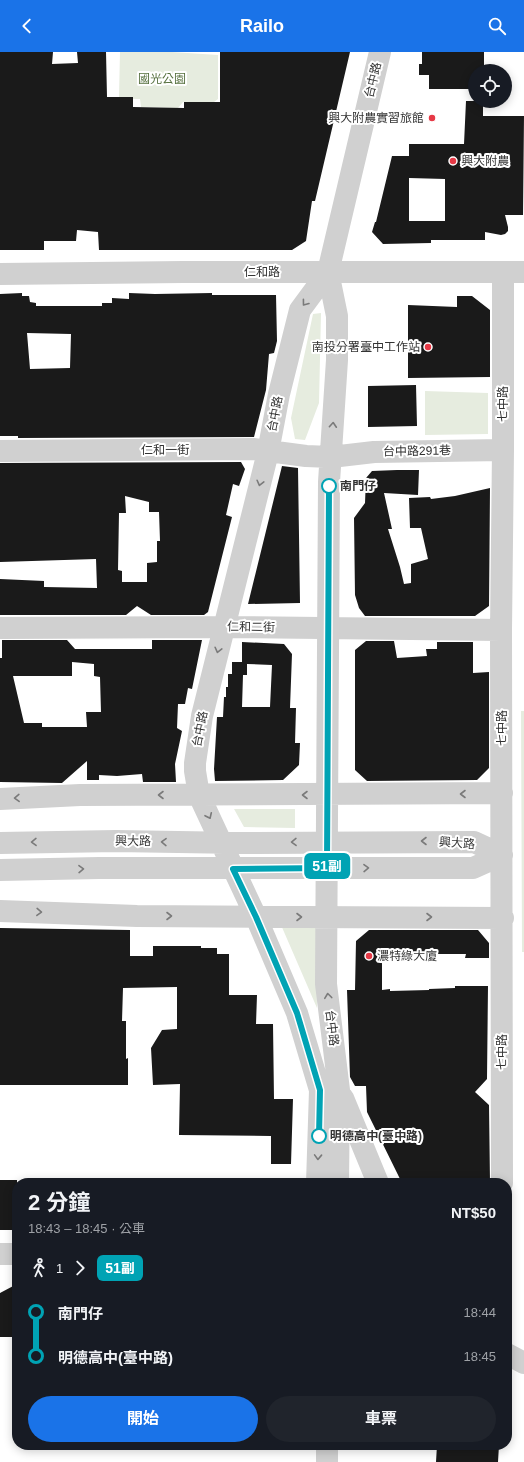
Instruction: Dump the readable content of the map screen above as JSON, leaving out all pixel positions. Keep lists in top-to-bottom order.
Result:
{
  "streets": {
    "street": [
      "台中路",
      "仁和路",
      "七中路",
      "仁和一街",
      "台中路291巷",
      "仁和二街",
      "興大路"
    ]
  },
  "crossings": [
    ["台中路", "仁和路"],
    ["台中路", "仁和一街"],
    ["台中路", "台中路291巷"],
    ["台中路", "仁和二街"],
    ["台中路", "興大路"],
    ["仁和路", "七中路"],
    ["七中路", "台中路291巷"],
    ["七中路", "仁和二街"],
    ["七中路", "興大路"],
    ["仁和一街", "台中路291巷"]
  ],
  "parks": ["國光公園"],
  "places": [
    "興大附農實習旅館",
    "興大附農",
    "南投分署臺中工作站",
    "南門仔",
    "濃特綠大廈",
    "明德高中(臺中路)"
  ],
  "lines": ["bus line 51副"],
  "page": {
    "header": "Railo",
    "on_map": "51副",
    "heading": ["2 分鐘", "18:43 – 18:45 · 公車", "NT$50"],
    "legs": ["1", "51副"],
    "list": [
      {
        "name": "南門仔",
        "value": "18:44"
      },
      {
        "name": "明德高中(臺中路)",
        "value": "18:45"
      }
    ],
    "buttons": ["開始", "車票"]
  }
}
